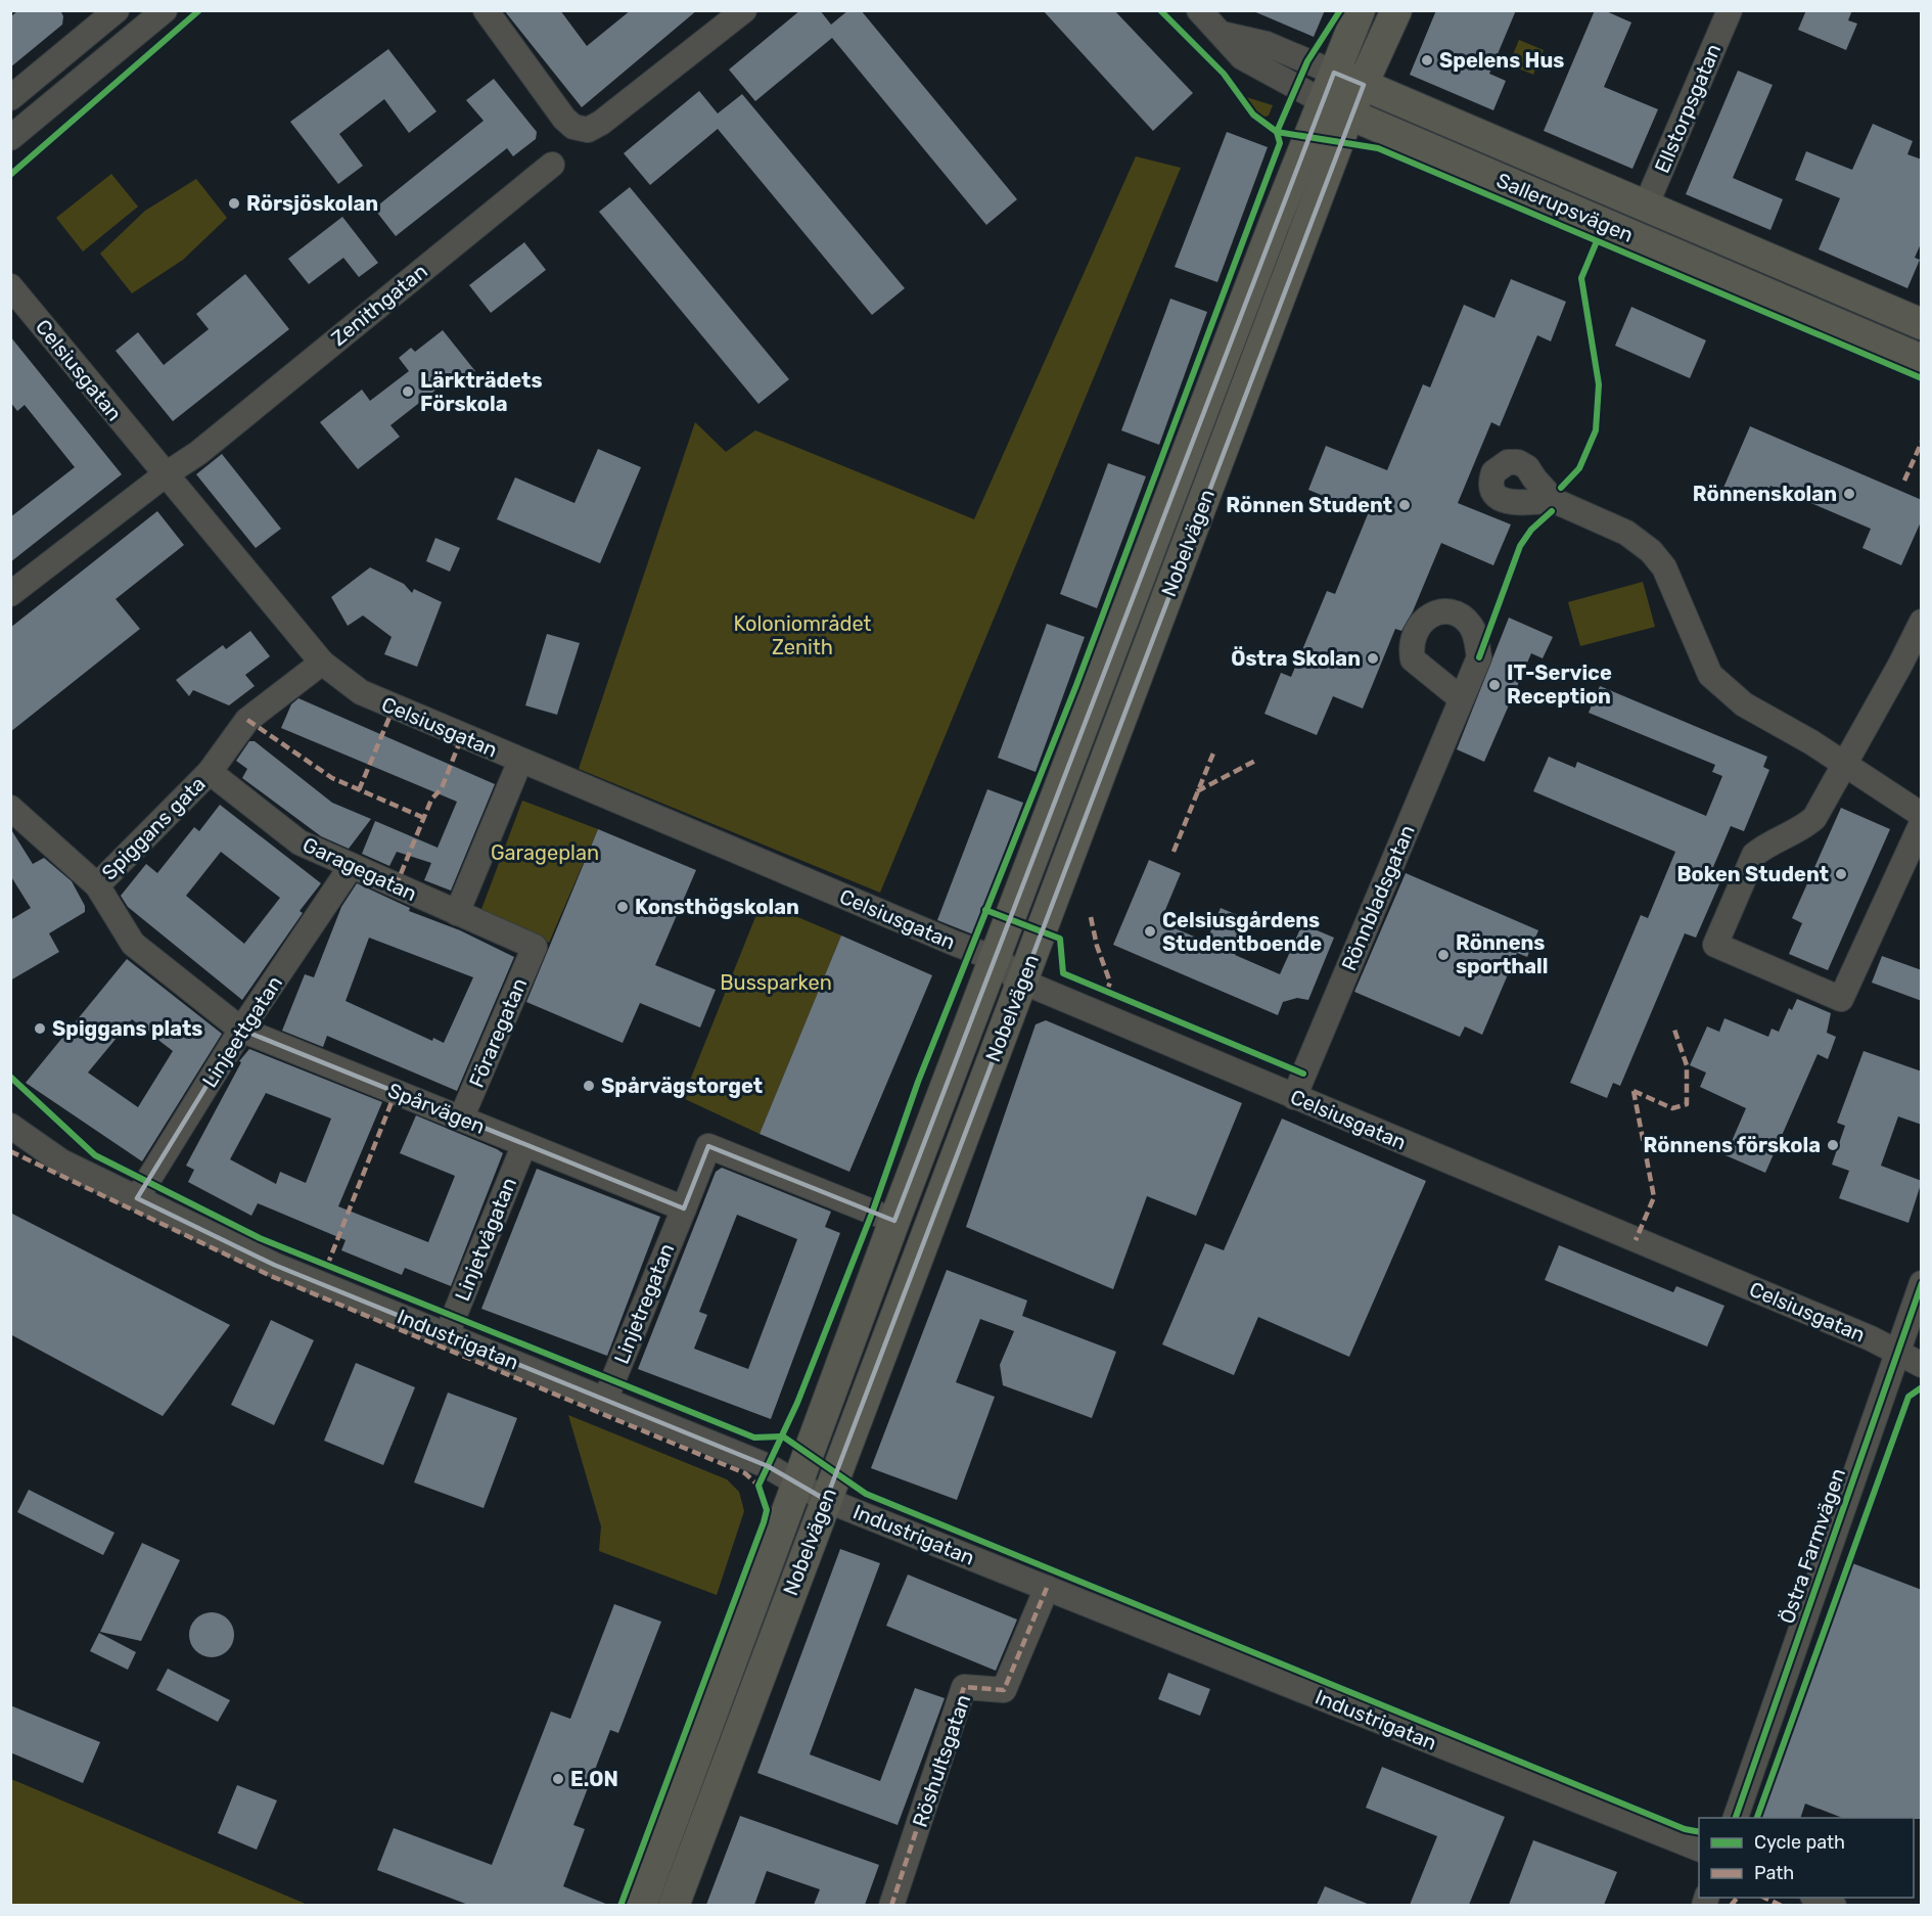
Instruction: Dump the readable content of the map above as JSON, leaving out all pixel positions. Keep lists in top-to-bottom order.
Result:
{
  "streets": {
    "main road": ["Sallerupsvägen", "Nobelvägen"],
    "street": [
      "Ellstorpsgatan",
      "Zenithgatan",
      "Celsiusgatan",
      "Spiggans gata",
      "Garagegatan",
      "Rönnbladsgatan",
      "Linjeettgatan",
      "Föraregatan",
      "Spårvägen",
      "Linjetvågatan",
      "Linjetregatan",
      "Industrigatan",
      "Östra Farmvägen",
      "Röshultsgatan"
    ]
  },
  "crossings": [
    ["Ellstorpsgatan", "Sallerupsvägen"],
    ["Sallerupsvägen", "Nobelvägen"],
    ["Zenithgatan", "Celsiusgatan"],
    ["Celsiusgatan", "Nobelvägen"],
    ["Celsiusgatan", "Rönnbladsgatan"],
    ["Celsiusgatan", "Östra Farmvägen"],
    ["Nobelvägen", "Industrigatan"],
    ["Spiggans gata", "Garagegatan"],
    ["Spiggans gata", "Spårvägen"],
    ["Garagegatan", "Linjeettgatan"],
    ["Garagegatan", "Föraregatan"],
    ["Linjeettgatan", "Spårvägen"],
    ["Linjeettgatan", "Industrigatan"],
    ["Föraregatan", "Spårvägen"],
    ["Spårvägen", "Linjetvågatan"],
    ["Spårvägen", "Linjetregatan"],
    ["Linjetvågatan", "Industrigatan"],
    ["Linjetregatan", "Industrigatan"],
    ["Industrigatan", "Röshultsgatan"]
  ],
  "parks": ["Koloniområdet Zenith", "Garageplan", "Bussparken"],
  "places": [
    "Spelens Hus",
    "Rörsjöskolan",
    "Lärkträdets Förskola",
    "Rönnenskolan",
    "Rönnen Student",
    "Östra Skolan",
    "IT-Service Reception",
    "Boken Student",
    "Konsthögskolan",
    "Celsiusgårdens Studentboende",
    "Rönnens sporthall",
    "Spiggans plats",
    "Spårvägstorget",
    "Rönnens förskola",
    "E.ON"
  ],
  "legend": ["Cycle path", "Path"]
}
